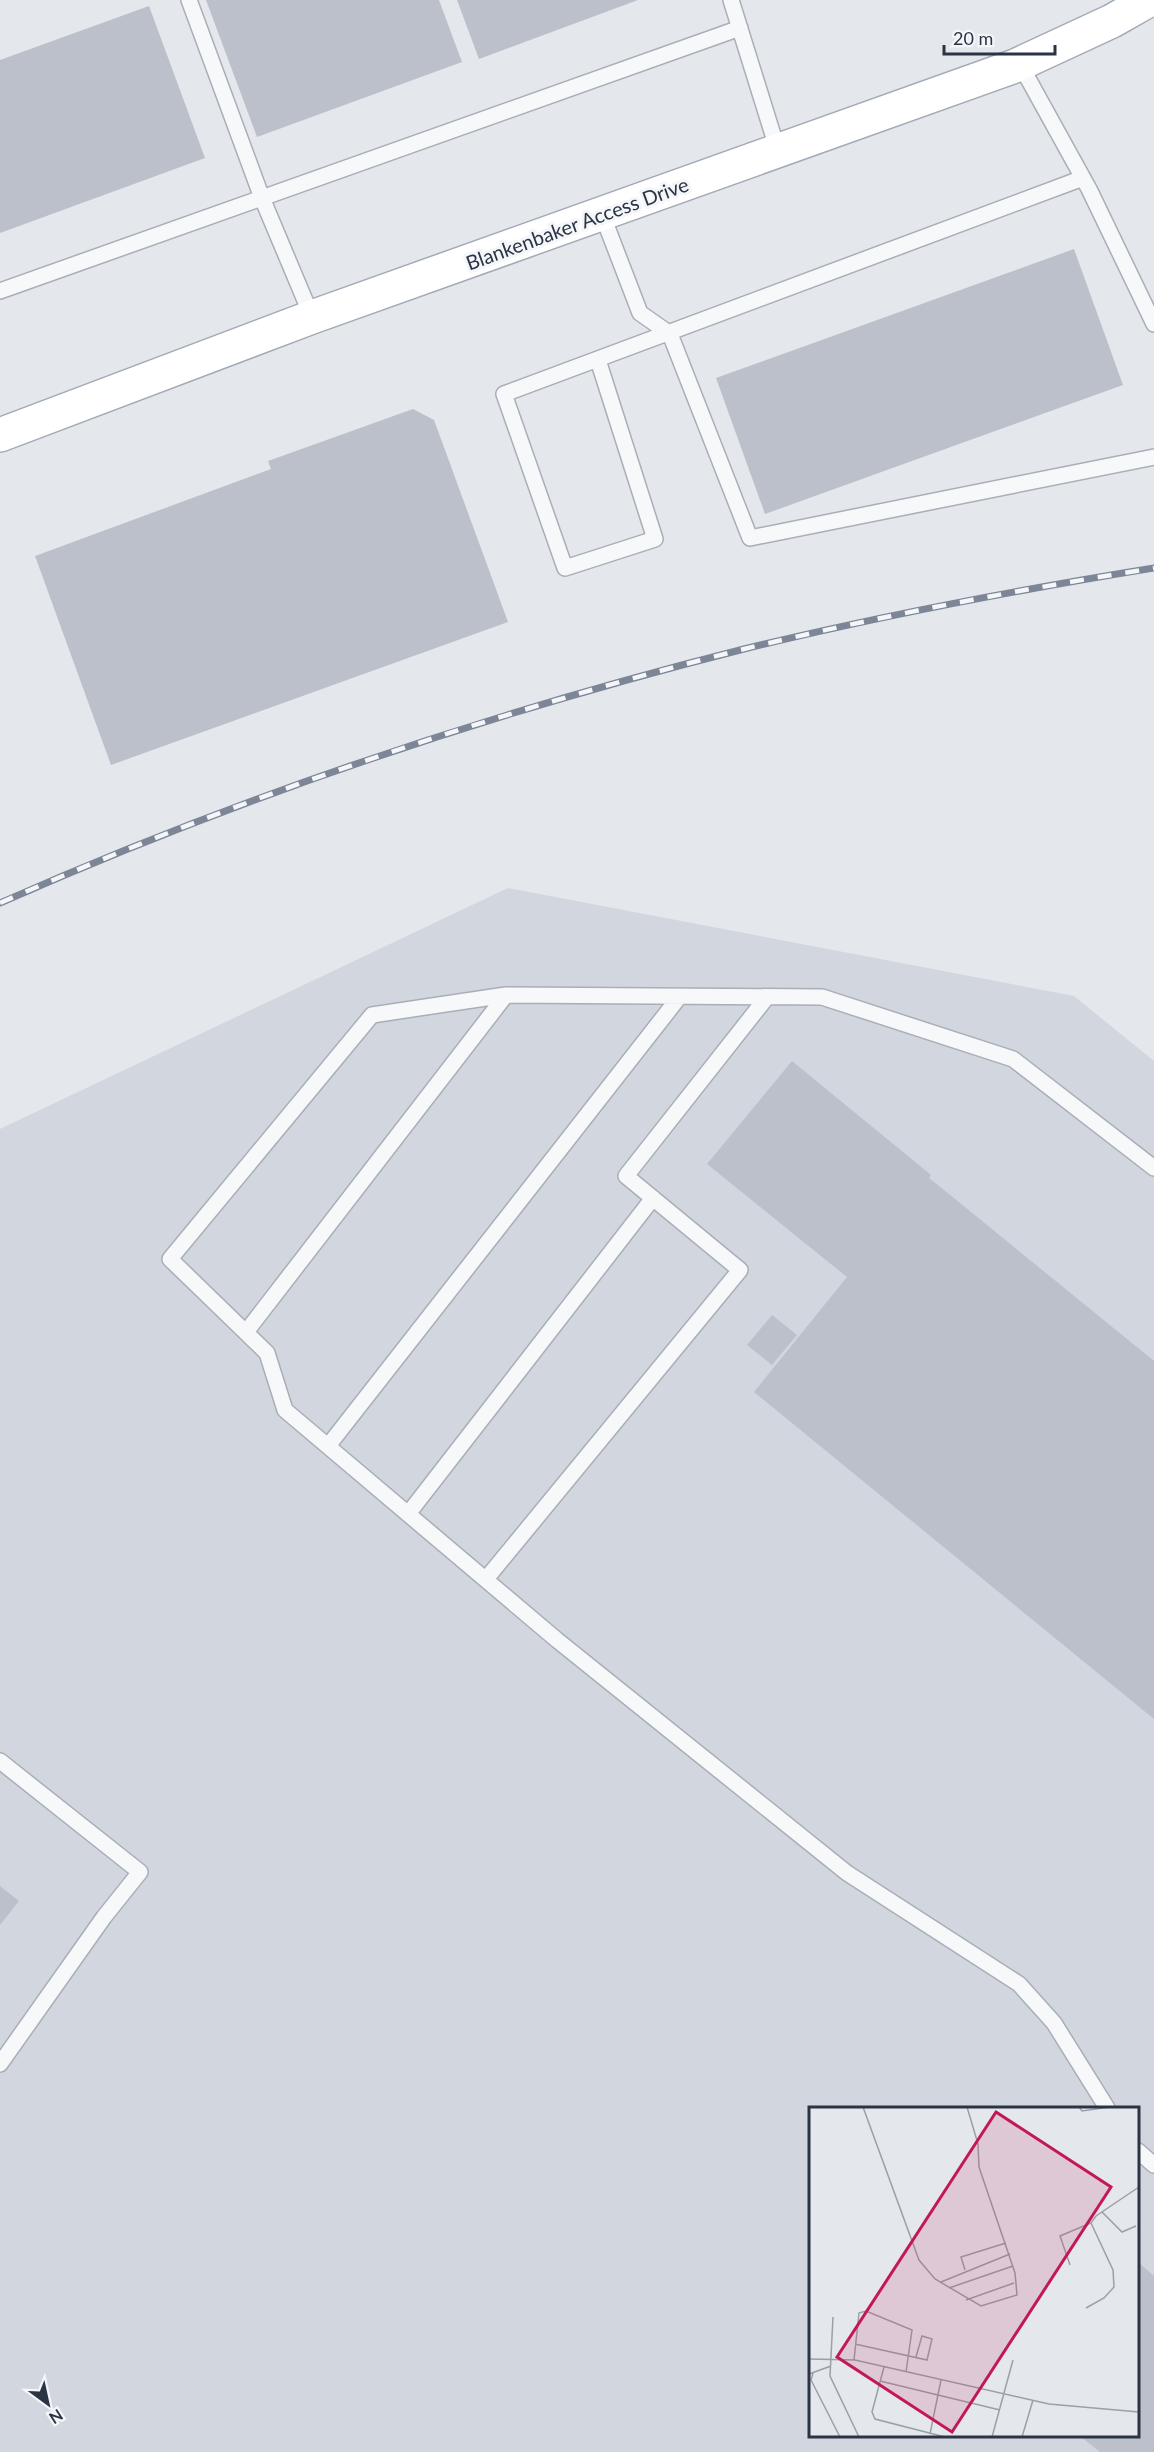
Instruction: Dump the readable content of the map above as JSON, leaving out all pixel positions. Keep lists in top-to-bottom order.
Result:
{
  "streets": {
    "main road": ["Blankenbaker Access Drive"]
  },
  "scale_bar": "20 m",
  "north": "bottom right"
}
